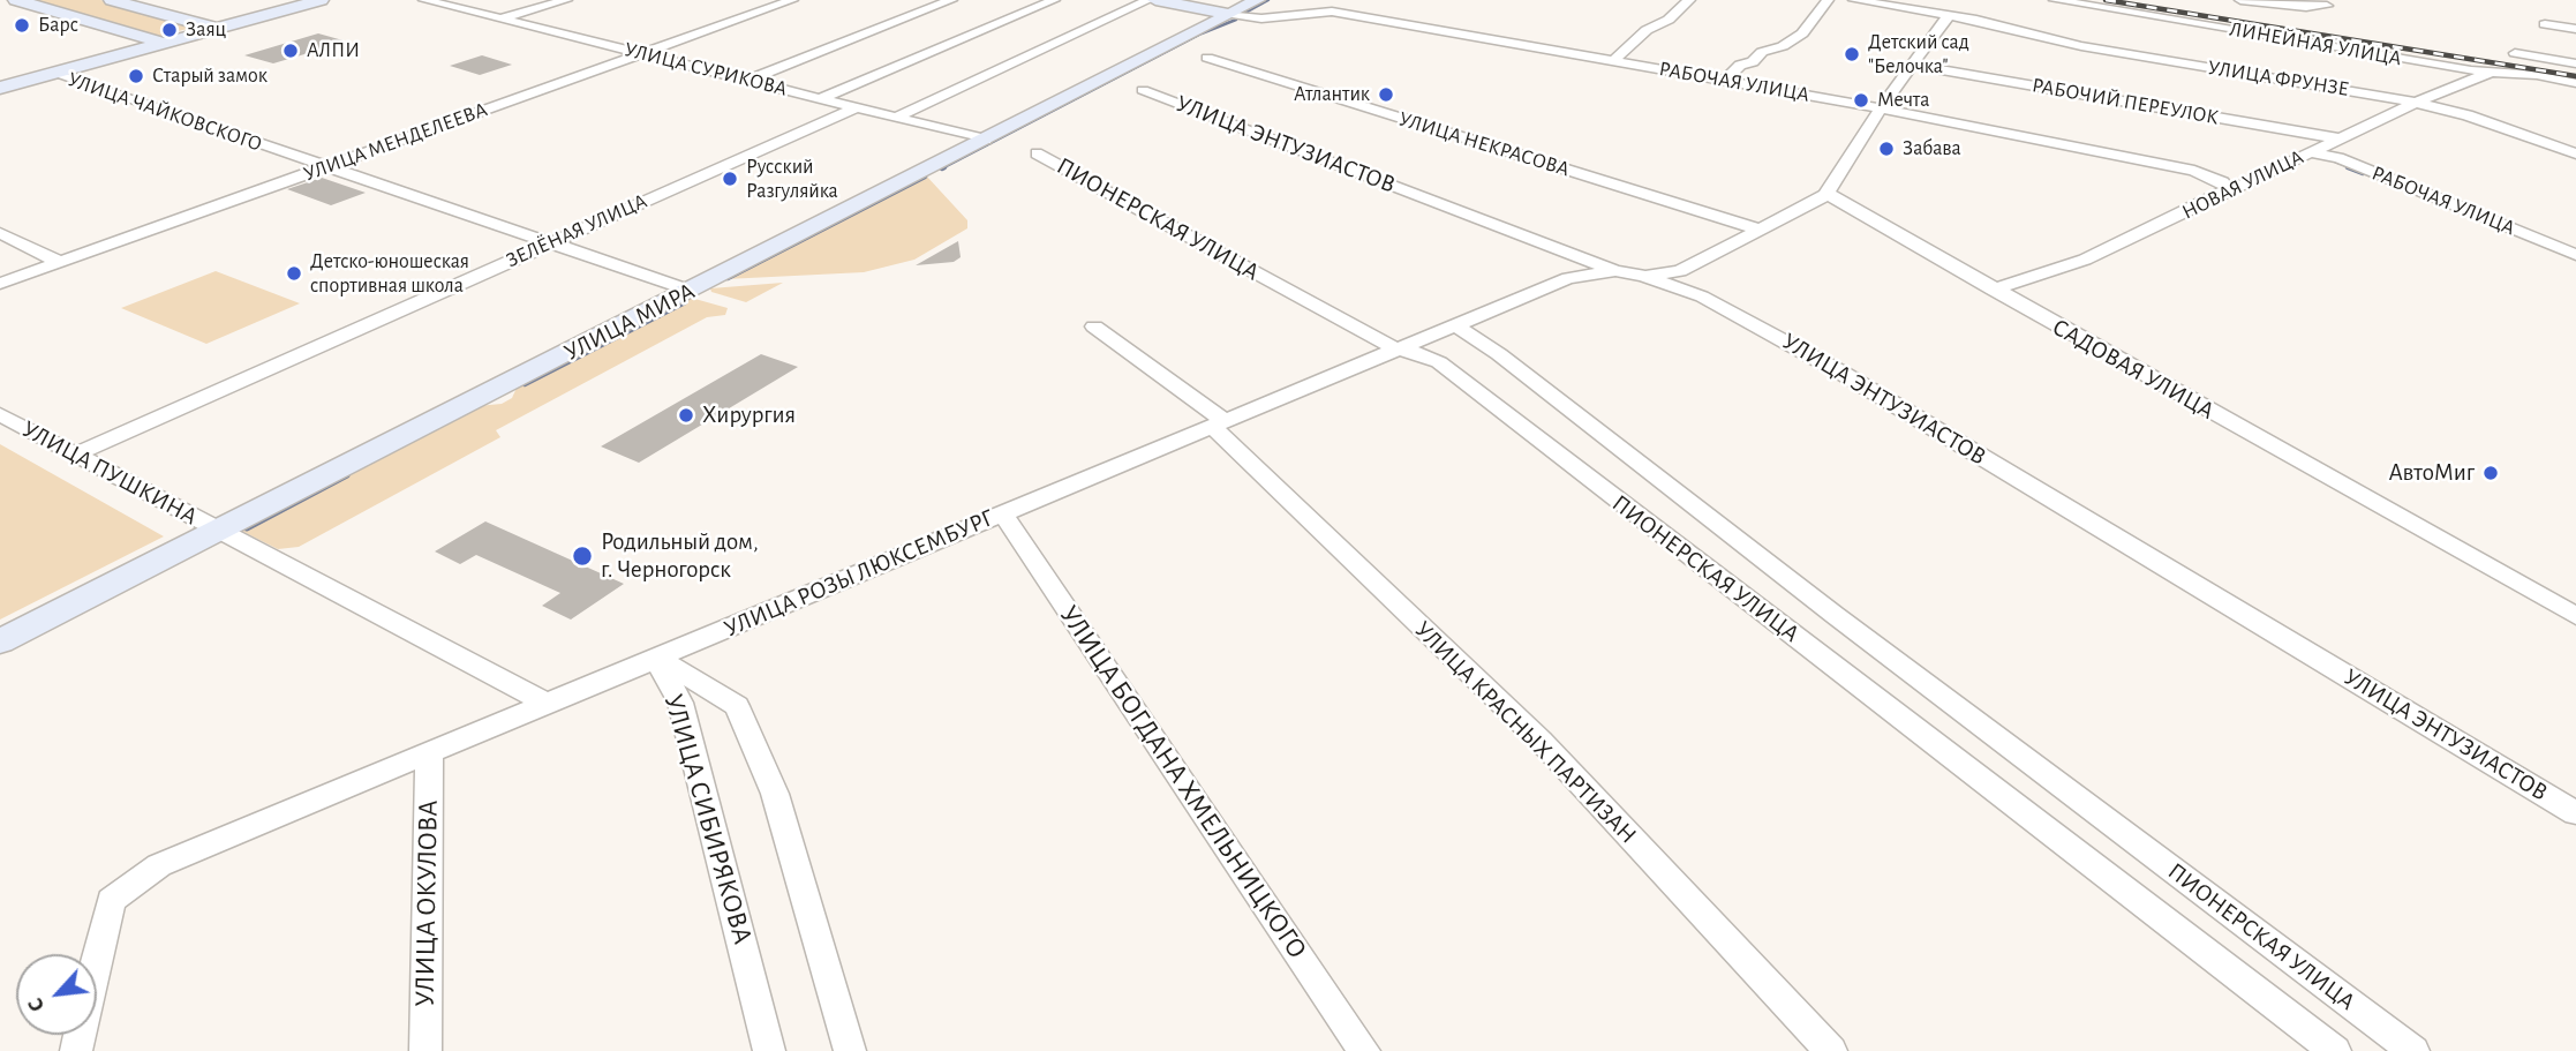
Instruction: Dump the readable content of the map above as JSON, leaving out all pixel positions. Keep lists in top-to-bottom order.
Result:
{
  "streets": {
    "main road": ["УЛИЦА МИРА"],
    "street": [
      "ЛИНЕЙНАЯ УЛИЦА",
      "УЛИЦА СУРИКОВА",
      "УЛИЦА ФРУНЗЕ",
      "РАБОЧАЯ УЛИЦА",
      "РАБОЧИЙ ПЕРЕУЛОК",
      "УЛИЦА ЧАЙКОВСКОГО",
      "УЛИЦА МЕНДЕЛЕЕВА",
      "УЛИЦА ЭНТУЗИАСТОВ",
      "УЛИЦА НЕКРАСОВА",
      "НОВАЯ УЛИЦА",
      "ПИОНЕРСКАЯ УЛИЦА",
      "ЗЕЛЁНАЯ УЛИЦА",
      "САДОВАЯ УЛИЦА",
      "УЛИЦА ПУШКИНА",
      "УЛИЦА РОЗЫ ЛЮКСЕМБУРГ",
      "УЛИЦА КРАСНЫХ ПАРТИЗАН",
      "УЛИЦА БОГДАНА ХМЕЛЬНИЦКОГО",
      "УЛИЦА СИБИРЯКОВА",
      "УЛИЦА ОКУЛОВА"
    ]
  },
  "crossings": [
    ["ЛИНЕЙНАЯ УЛИЦА", "НОВАЯ УЛИЦА"],
    ["УЛИЦА СУРИКОВА", "УЛИЦА МЕНДЕЛЕЕВА"],
    ["УЛИЦА СУРИКОВА", "ЗЕЛЁНАЯ УЛИЦА"],
    ["УЛИЦА СУРИКОВА", "УЛИЦА МИРА"],
    ["УЛИЦА ФРУНЗЕ", "НОВАЯ УЛИЦА"],
    ["РАБОЧАЯ УЛИЦА", "НОВАЯ УЛИЦА"],
    ["РАБОЧАЯ УЛИЦА", "УЛИЦА МИРА"],
    ["РАБОЧИЙ ПЕРЕУЛОК", "НОВАЯ УЛИЦА"],
    ["УЛИЦА ЧАЙКОВСКОГО", "УЛИЦА МЕНДЕЛЕЕВА"],
    ["УЛИЦА ЧАЙКОВСКОГО", "ЗЕЛЁНАЯ УЛИЦА"],
    ["УЛИЦА ЧАЙКОВСКОГО", "УЛИЦА МИРА"],
    ["УЛИЦА ЭНТУЗИАСТОВ", "УЛИЦА РОЗЫ ЛЮКСЕМБУРГ"],
    ["НОВАЯ УЛИЦА", "САДОВАЯ УЛИЦА"],
    ["ПИОНЕРСКАЯ УЛИЦА", "УЛИЦА РОЗЫ ЛЮКСЕМБУРГ"],
    ["ЗЕЛЁНАЯ УЛИЦА", "УЛИЦА ПУШКИНА"],
    ["УЛИЦА МИРА", "УЛИЦА ПУШКИНА"],
    ["УЛИЦА ПУШКИНА", "УЛИЦА РОЗЫ ЛЮКСЕМБУРГ"],
    ["УЛИЦА РОЗЫ ЛЮКСЕМБУРГ", "УЛИЦА КРАСНЫХ ПАРТИЗАН"],
    ["УЛИЦА РОЗЫ ЛЮКСЕМБУРГ", "УЛИЦА БОГДАНА ХМЕЛЬНИЦКОГО"],
    ["УЛИЦА РОЗЫ ЛЮКСЕМБУРГ", "УЛИЦА СИБИРЯКОВА"],
    ["УЛИЦА РОЗЫ ЛЮКСЕМБУРГ", "УЛИЦА ОКУЛОВА"]
  ],
  "places": [
    "Барс",
    "Заяц",
    "АЛПИ",
    "Детский сад \"Белочка\"",
    "Старый замок",
    "Атлантик",
    "Мечта",
    "Забава",
    "Русский Разгуляйка",
    "Детско-юношеская спортивная школа",
    "Хирургия",
    "АвтоМиг",
    "Родильный дом, г. Черногорск"
  ],
  "north": "bottom left"
}
